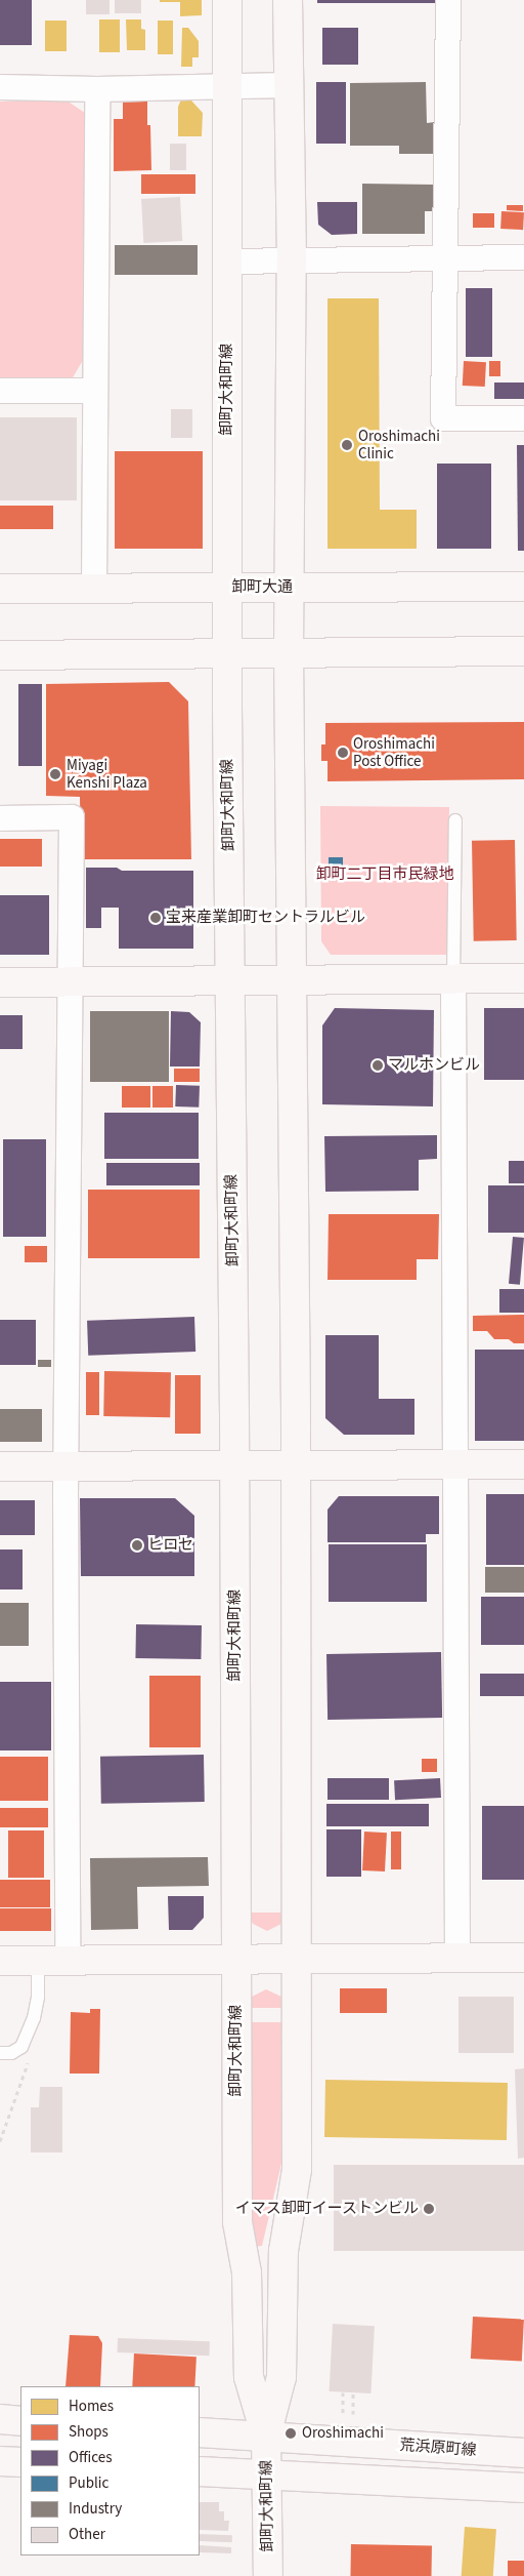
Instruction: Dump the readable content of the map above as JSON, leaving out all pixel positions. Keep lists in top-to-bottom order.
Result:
{
  "streets": {
    "street": ["卸町大和町線", "卸町大通", "荒浜原町線"]
  },
  "crossings": [
    ["卸町大和町線", "卸町大通"],
    ["卸町大和町線", "荒浜原町線"]
  ],
  "parks": ["卸町二丁目市民緑地"],
  "places": [
    "Oroshimachi Clinic",
    "Oroshimachi Post Office",
    "Miyagi Kenshi Plaza",
    "宝来産業卸町セントラルビル",
    "マルホンビル",
    "ヒロセ",
    "イマス卸町イーストンビル",
    "Oroshimachi"
  ],
  "legend": [
    "Homes",
    "Shops",
    "Offices",
    "Public",
    "Industry",
    "Other"
  ]
}
